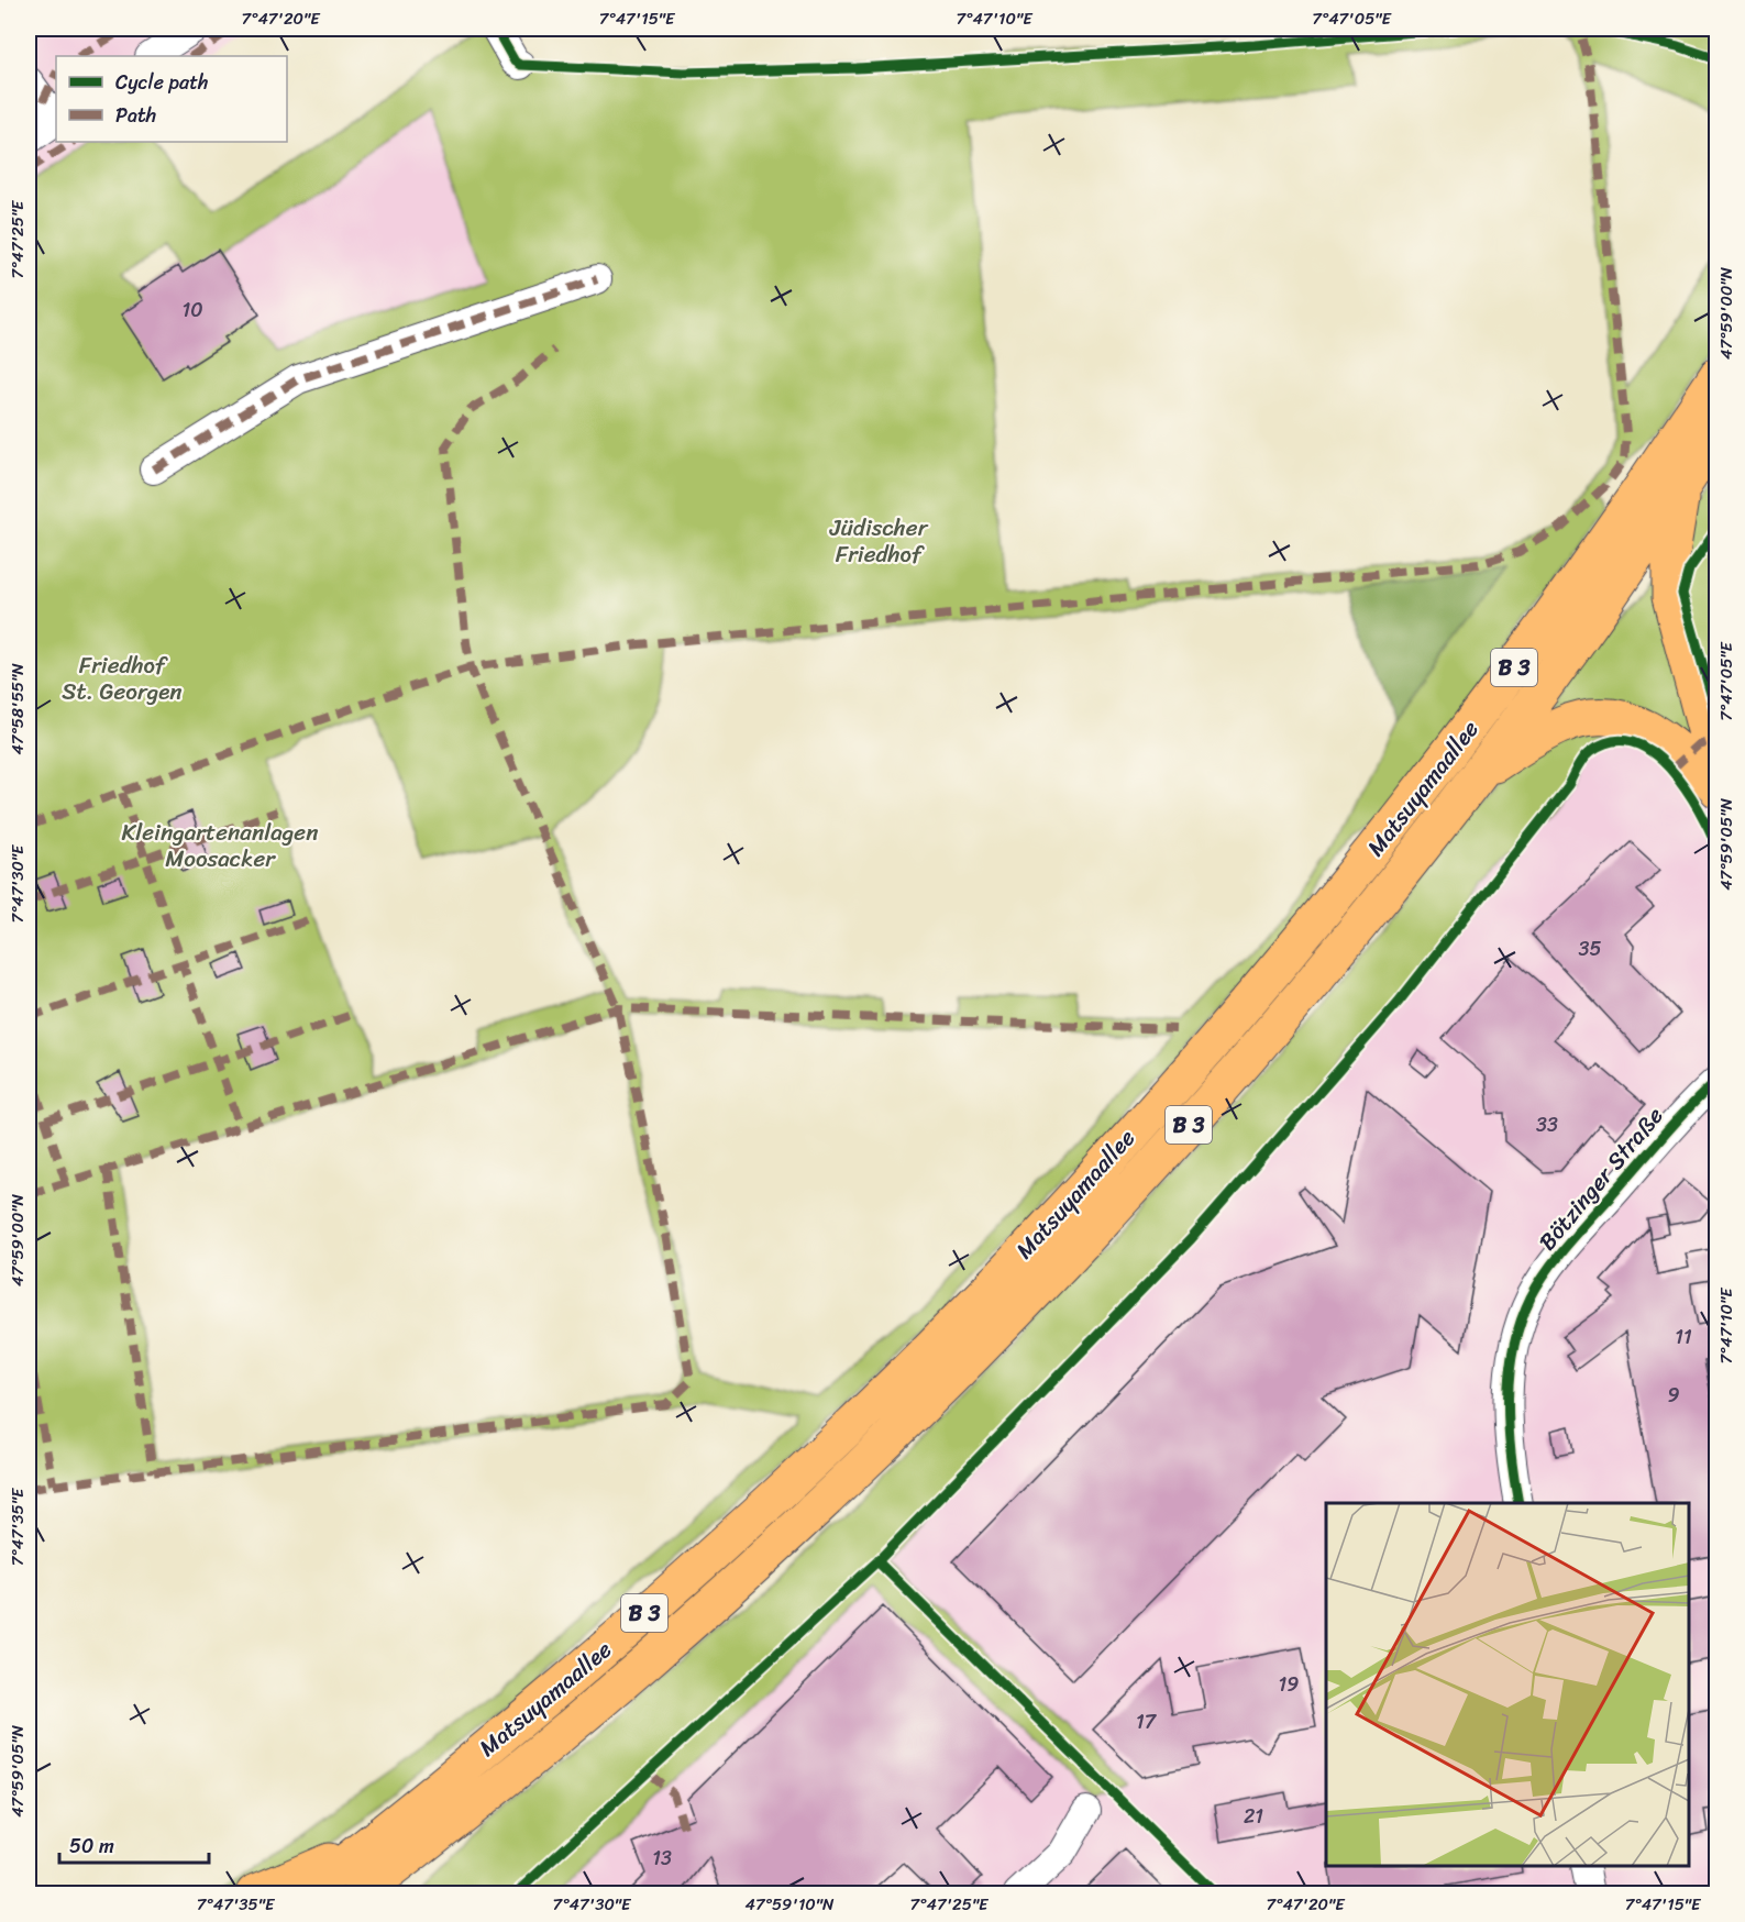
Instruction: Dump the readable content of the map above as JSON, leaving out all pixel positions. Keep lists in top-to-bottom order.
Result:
{
  "streets": {
    "highway": ["B 3", "Matsuyamaallee"],
    "street": ["Bötzinger Straße"]
  },
  "parks": ["Jüdischer Friedhof", "Friedhof St. Georgen", "Kleingartenanlagen Moosacker"],
  "house_numbers": [
    "10",
    "35",
    "33",
    "11",
    "9",
    "19",
    "17",
    "21",
    "13"
  ],
  "legend": ["Cycle path", "Path"],
  "scale_bar": "50 m",
  "coordinates": [
    "7°47'20\"E",
    "7°47'15\"E",
    "7°47'10\"E",
    "7°47'05\"E",
    "7°47'25\"E",
    "47°59'00\"N",
    "47°58'55\"N",
    "47°59'05\"N",
    "7°47'30\"E",
    "7°47'35\"E",
    "47°59'10\"N"
  ]
}
